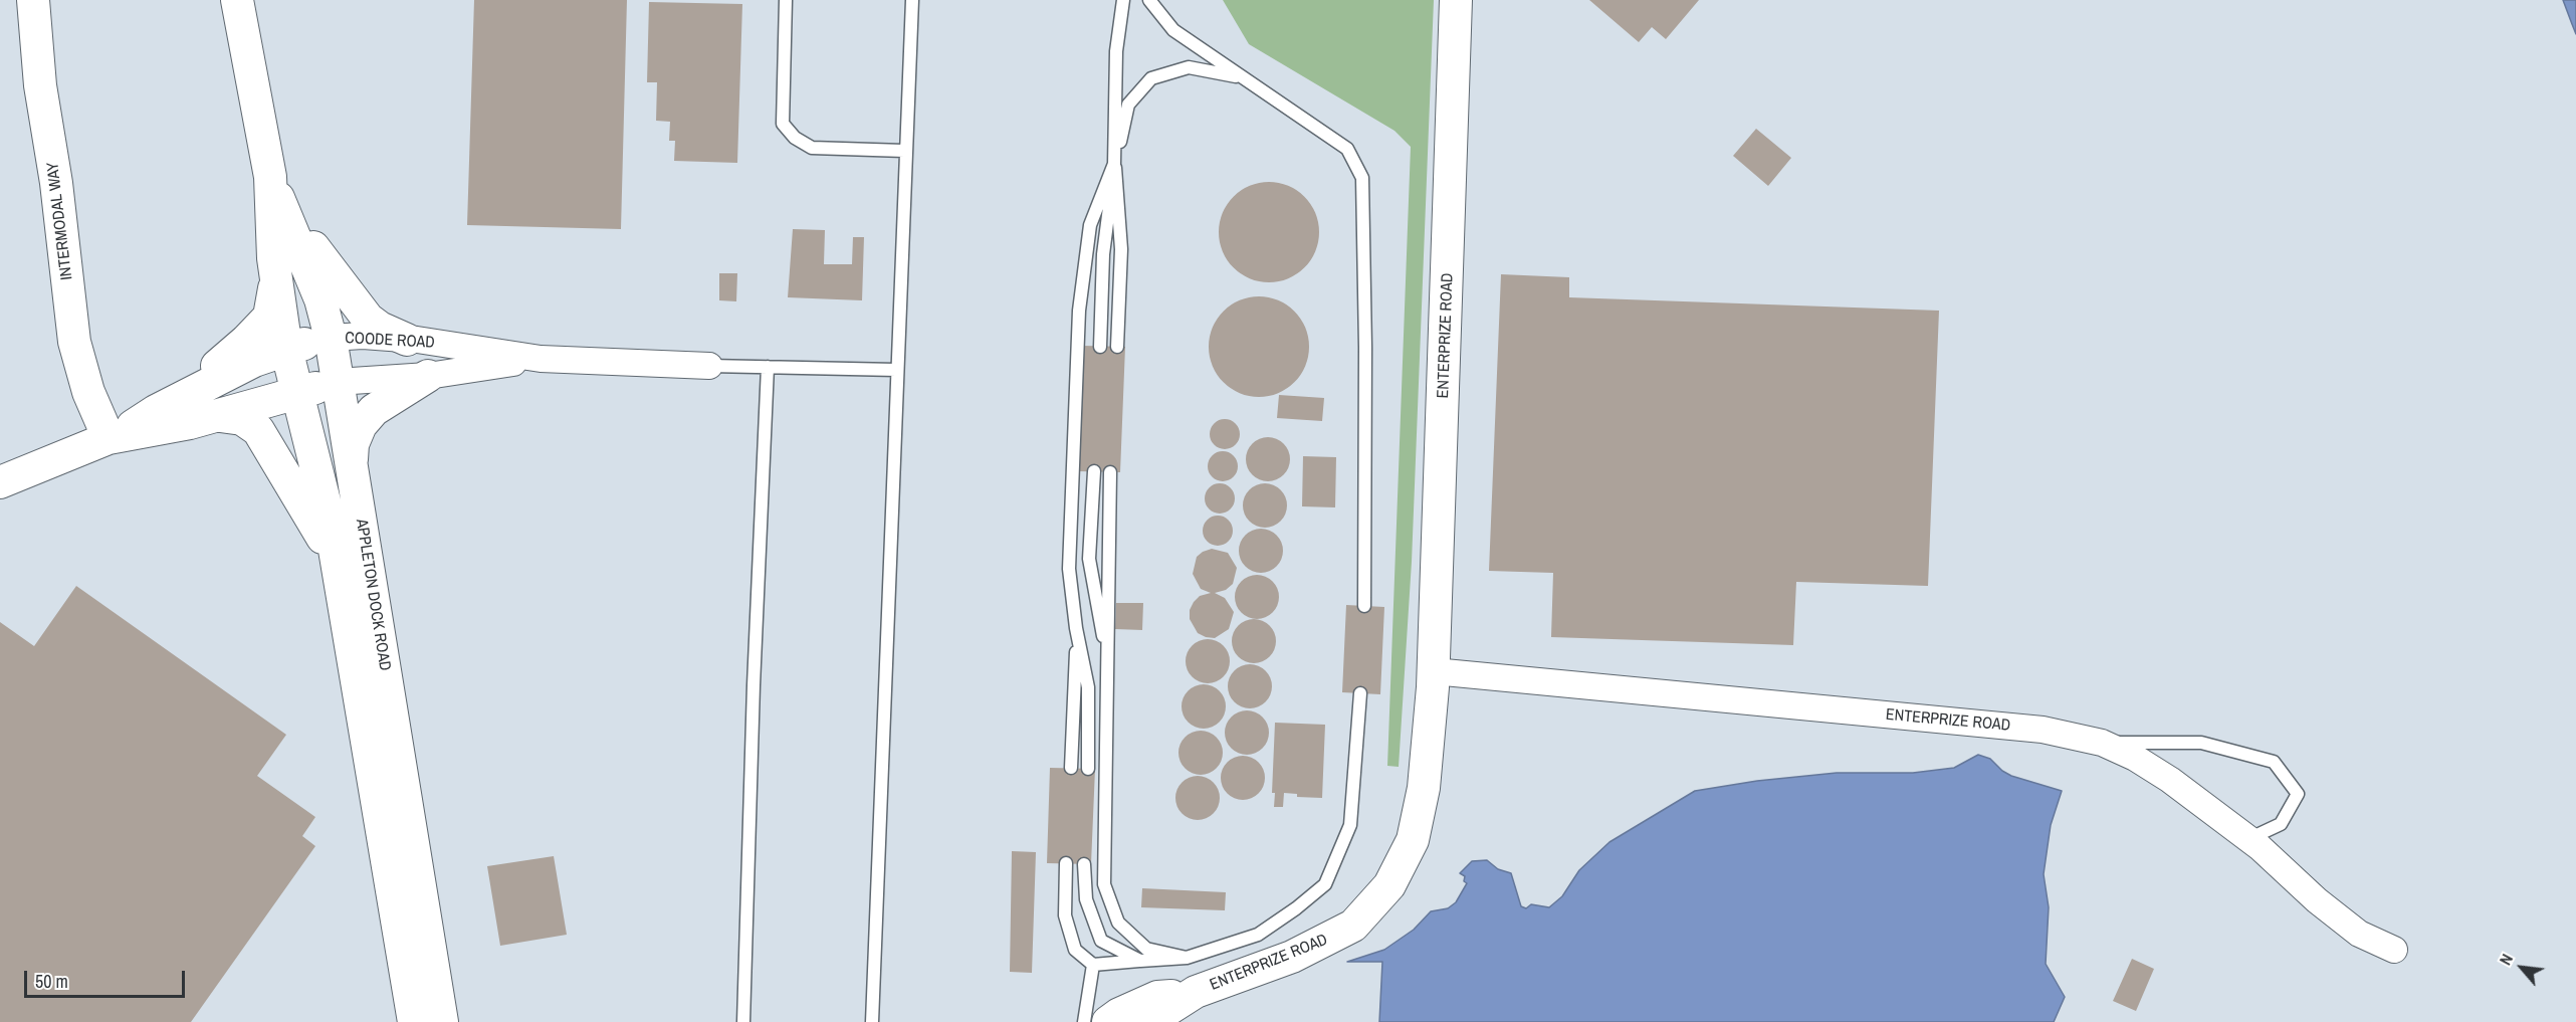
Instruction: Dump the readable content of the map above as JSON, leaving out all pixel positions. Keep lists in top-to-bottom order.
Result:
{
  "streets": {
    "street": [
      "INTERMODAL WAY",
      "ENTERPRIZE ROAD",
      "COODE ROAD",
      "APPLETON DOCK ROAD"
    ]
  },
  "crossings": [
    ["INTERMODAL WAY", "COODE ROAD"],
    ["COODE ROAD", "APPLETON DOCK ROAD"]
  ],
  "scale_bar": "50 m",
  "north": "top left"
}
